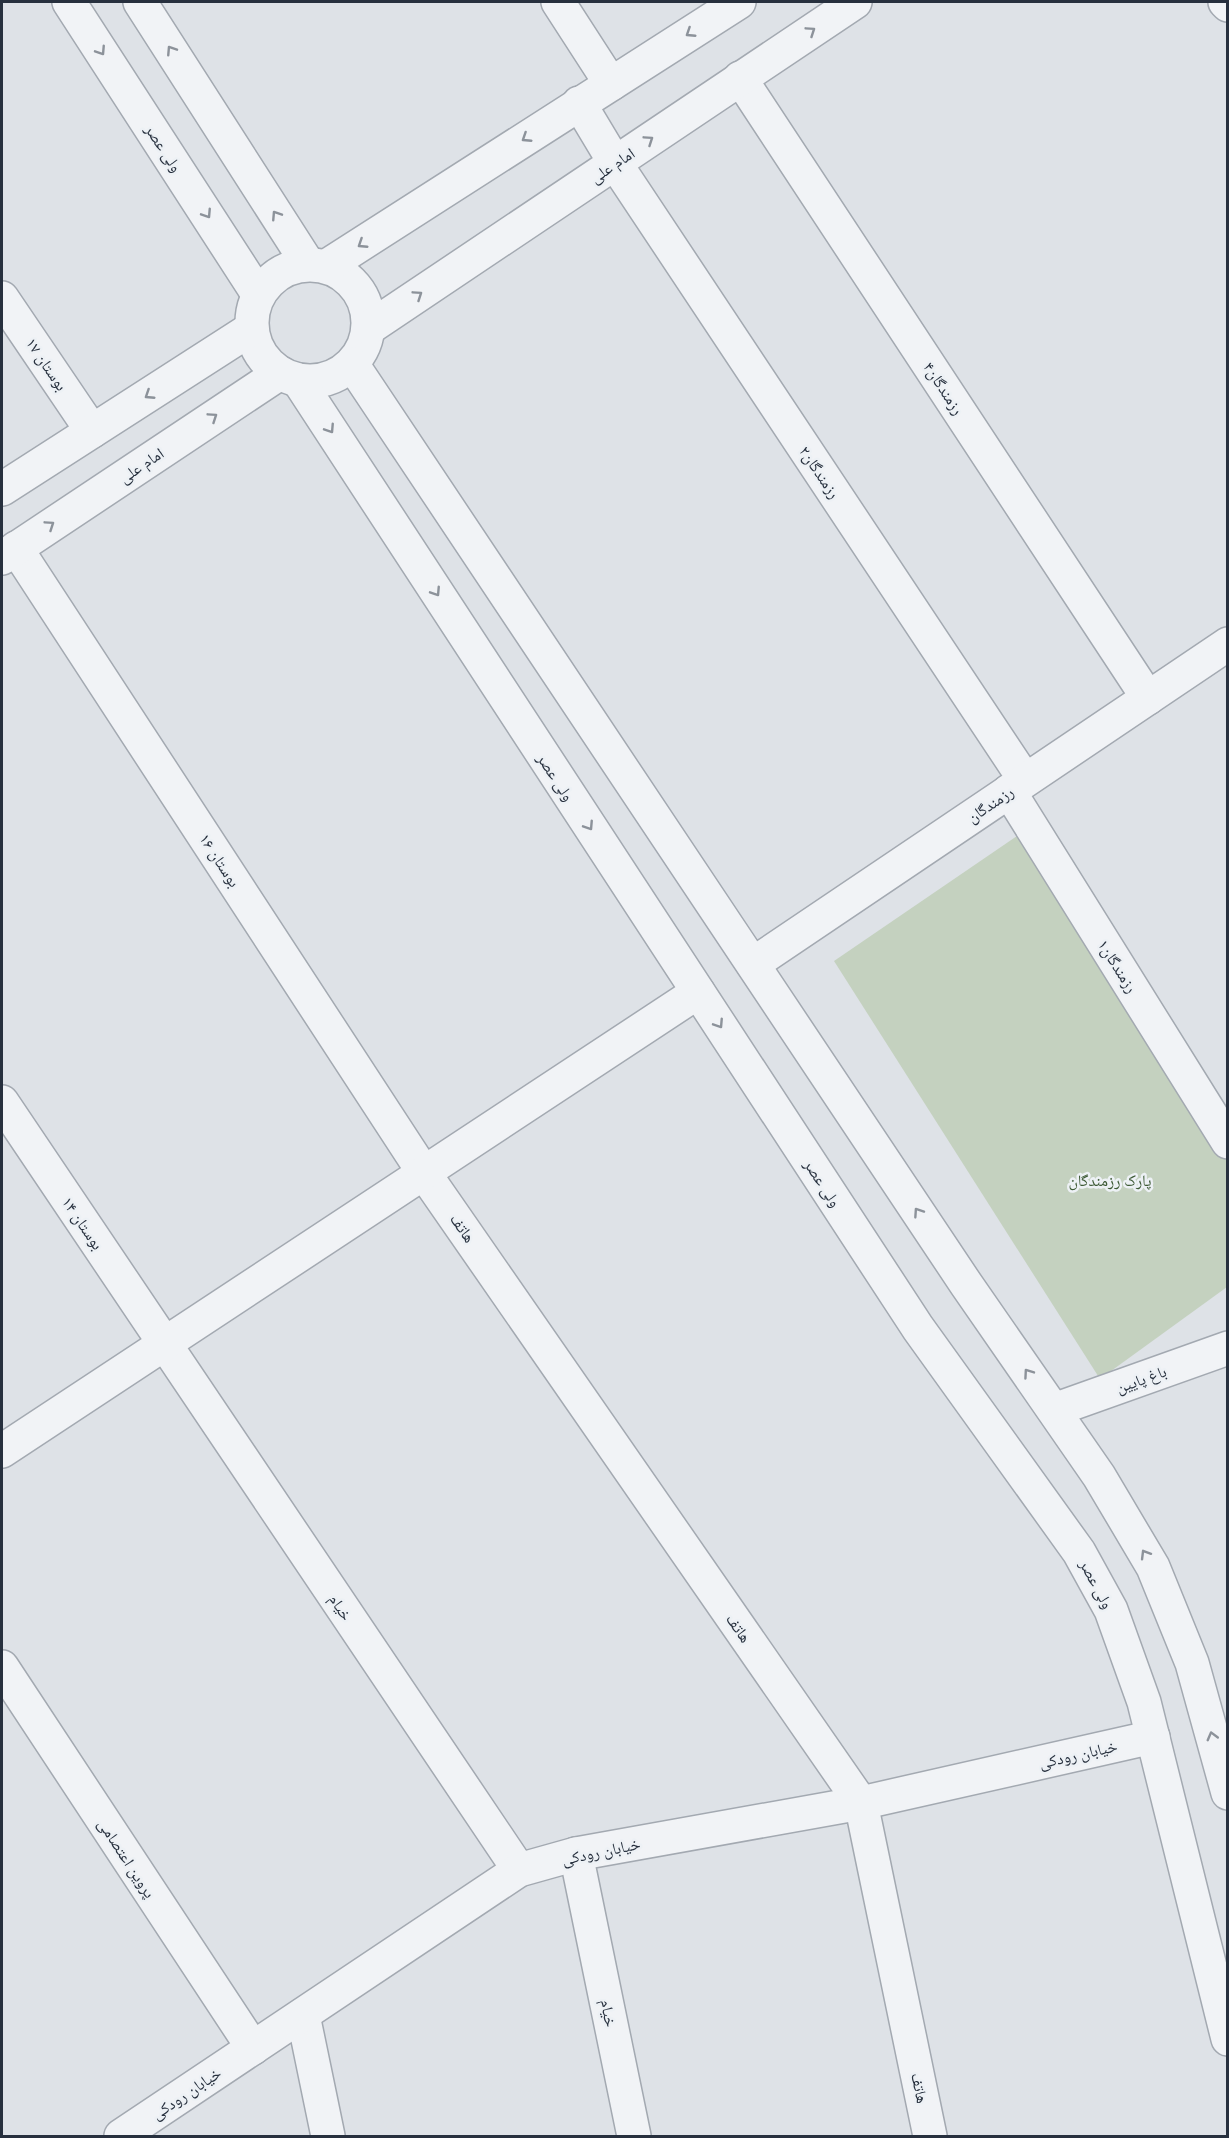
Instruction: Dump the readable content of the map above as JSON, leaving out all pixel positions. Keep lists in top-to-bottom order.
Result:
{
  "streets": {
    "street": [
      "ولی عصر",
      "امام علی",
      "بوستان ۱۷",
      "رزمندگان۴",
      "رزمندگان۲",
      "رزمندگان",
      "بوستان ۱۶",
      "رزمندگان۱",
      "بوستان ۱۴",
      "هاتف",
      "باغ پایین",
      "خیام",
      "خیابان رودکی",
      "پروین اعتصامی"
    ]
  },
  "crossings": [
    ["ولی عصر", "امام علی"],
    ["ولی عصر", "خیابان رودکی"],
    ["امام علی", "رزمندگان۴"],
    ["امام علی", "رزمندگان۲"],
    ["امام علی", "بوستان ۱۶"],
    ["رزمندگان۴", "رزمندگان"],
    ["رزمندگان۲", "رزمندگان"],
    ["رزمندگان۲", "رزمندگان۱"],
    ["رزمندگان", "رزمندگان۱"],
    ["بوستان ۱۶", "هاتف"],
    ["بوستان ۱۴", "خیام"],
    ["هاتف", "خیابان رودکی"],
    ["خیام", "خیابان رودکی"],
    ["خیابان رودکی", "پروین اعتصامی"]
  ],
  "parks": ["پارک رزمندگان"]
}
